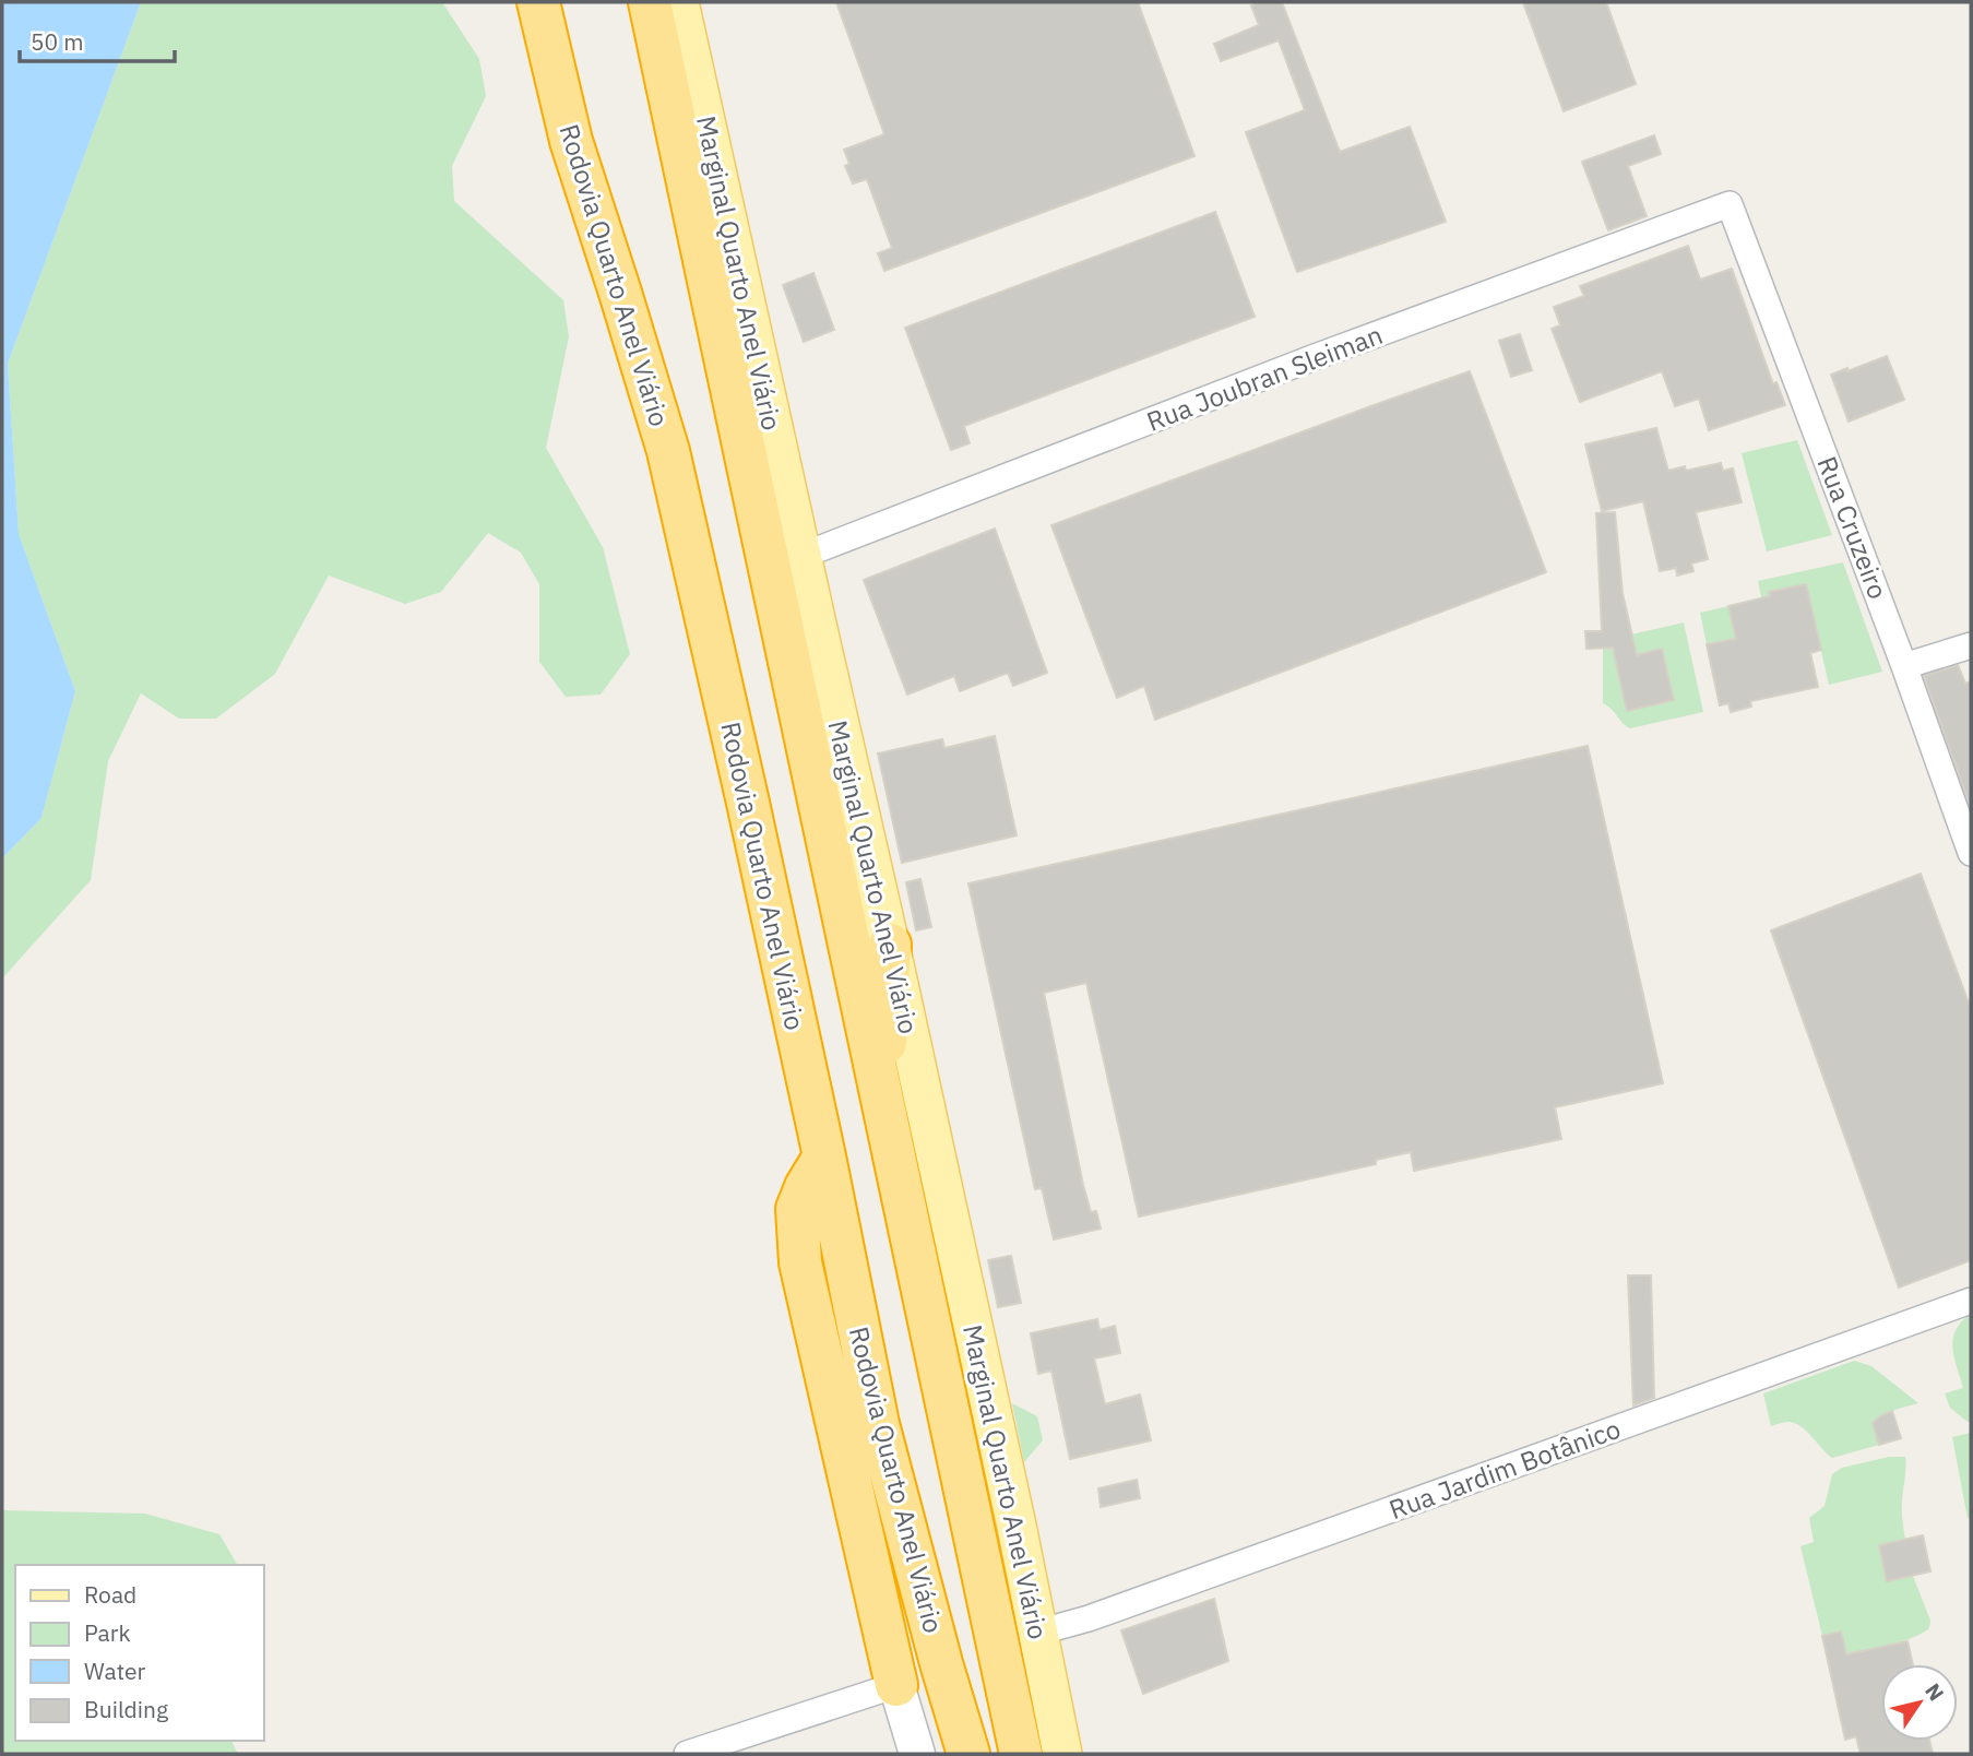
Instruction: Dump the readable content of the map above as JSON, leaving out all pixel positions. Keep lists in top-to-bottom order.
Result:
{
  "streets": {
    "highway": ["Rodovia Quarto Anel Viário"],
    "main road": ["Marginal Quarto Anel Viário"],
    "street": ["Rua Joubran Sleiman", "Rua Cruzeiro", "Rua Jardim Botânico"]
  },
  "crossings": [
    ["Marginal Quarto Anel Viário", "Rua Joubran Sleiman"],
    ["Marginal Quarto Anel Viário", "Rua Jardim Botânico"],
    ["Rua Joubran Sleiman", "Rua Cruzeiro"]
  ],
  "legend": [
    "Road",
    "Park",
    "Water",
    "Building"
  ],
  "scale_bar": "50 m",
  "north": "top right"
}
